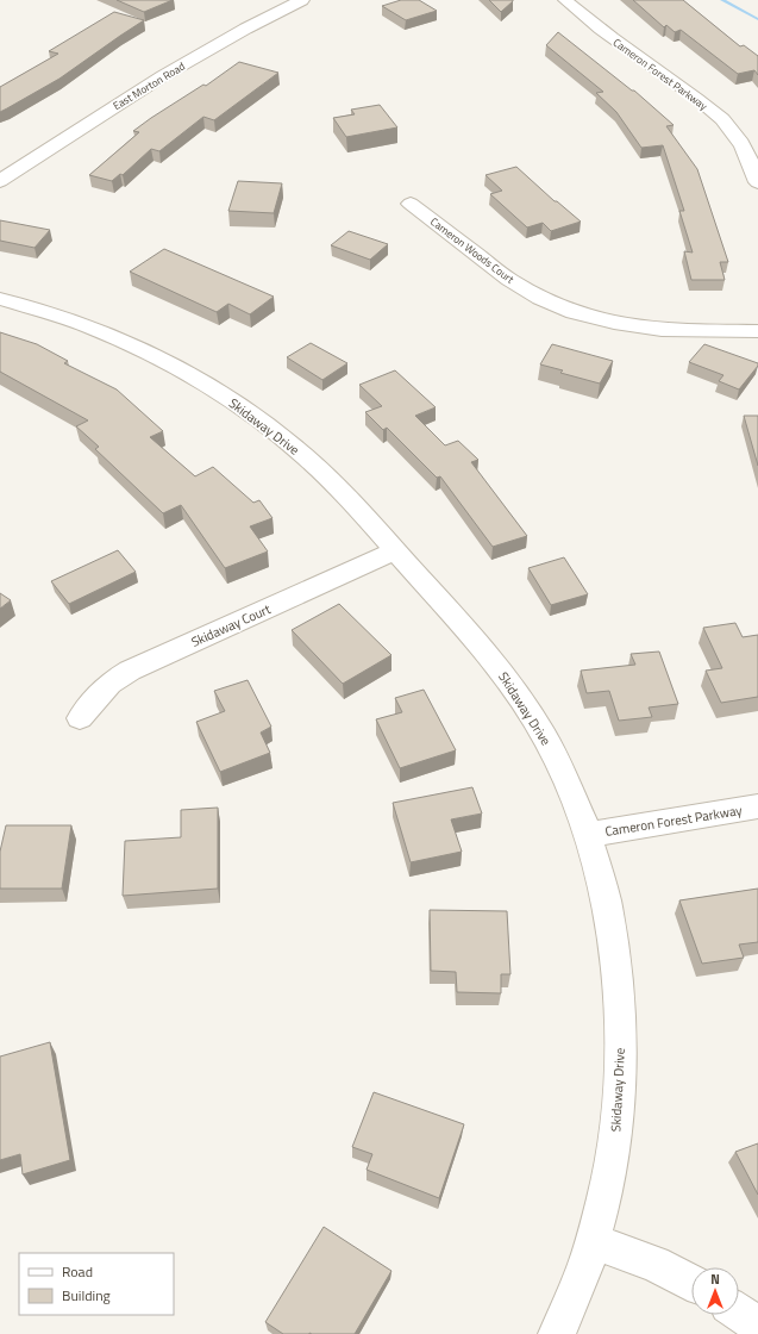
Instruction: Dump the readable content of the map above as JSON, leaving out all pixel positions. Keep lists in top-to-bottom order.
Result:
{
  "streets": {
    "street": [
      "Cameron Forest Parkway",
      "East Morton Road",
      "Cameron Woods Court",
      "Skidaway Drive",
      "Skidaway Court"
    ]
  },
  "crossings": [
    ["Cameron Forest Parkway", "Skidaway Drive"],
    ["Skidaway Drive", "Skidaway Court"]
  ],
  "legend": ["Road", "Building"],
  "north": "top"
}
